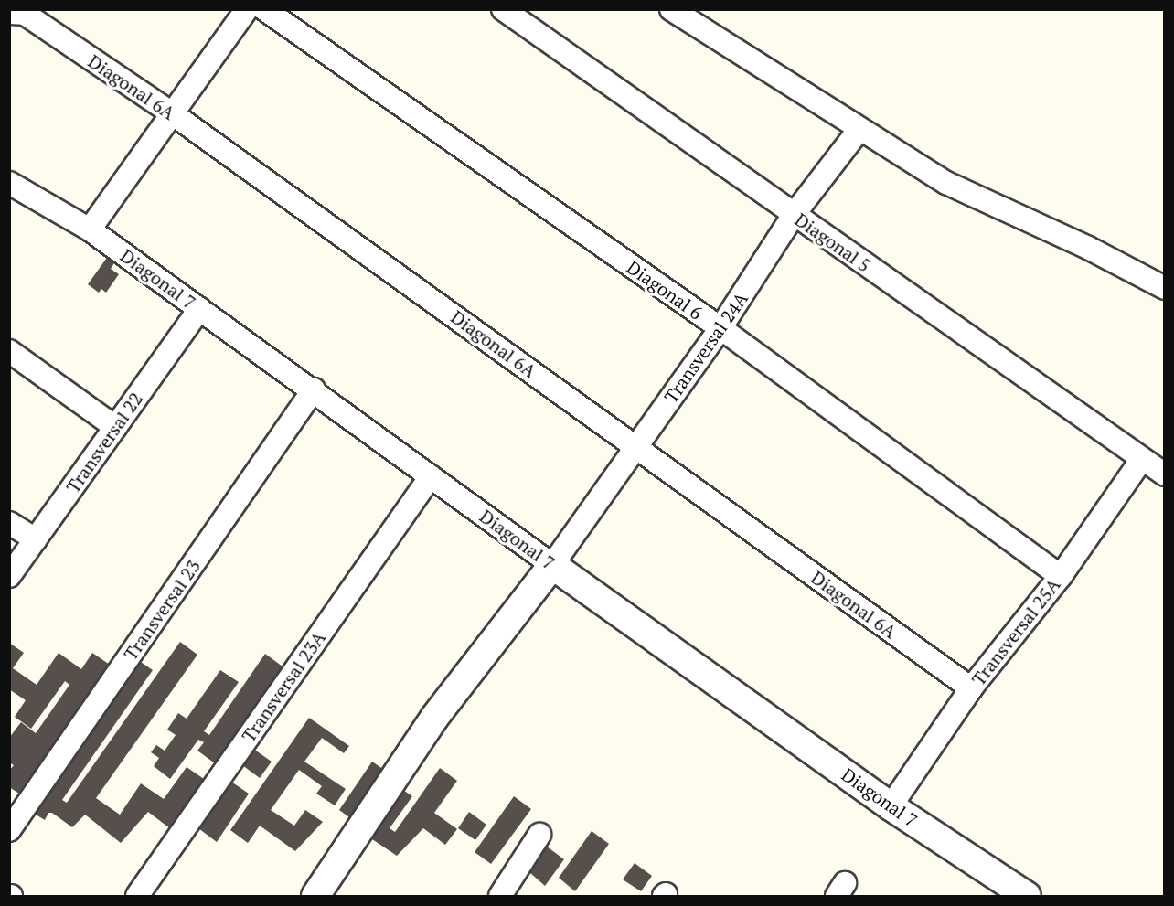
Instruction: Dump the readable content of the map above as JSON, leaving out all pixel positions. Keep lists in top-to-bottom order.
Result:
{
  "streets": {
    "street": [
      "Diagonal 6A",
      "Diagonal 5",
      "Diagonal 7",
      "Diagonal 6",
      "Transversal 24A",
      "Transversal 22",
      "Transversal 23",
      "Transversal 25A",
      "Transversal 23A"
    ]
  },
  "crossings": [
    ["Diagonal 6A", "Transversal 24A"],
    ["Diagonal 6A", "Transversal 25A"],
    ["Diagonal 5", "Transversal 24A"],
    ["Diagonal 5", "Transversal 25A"],
    ["Diagonal 7", "Transversal 24A"],
    ["Diagonal 7", "Transversal 22"],
    ["Diagonal 7", "Transversal 23"],
    ["Diagonal 7", "Transversal 25A"],
    ["Diagonal 7", "Transversal 23A"],
    ["Diagonal 6", "Transversal 24A"],
    ["Diagonal 6", "Transversal 25A"]
  ]
}
